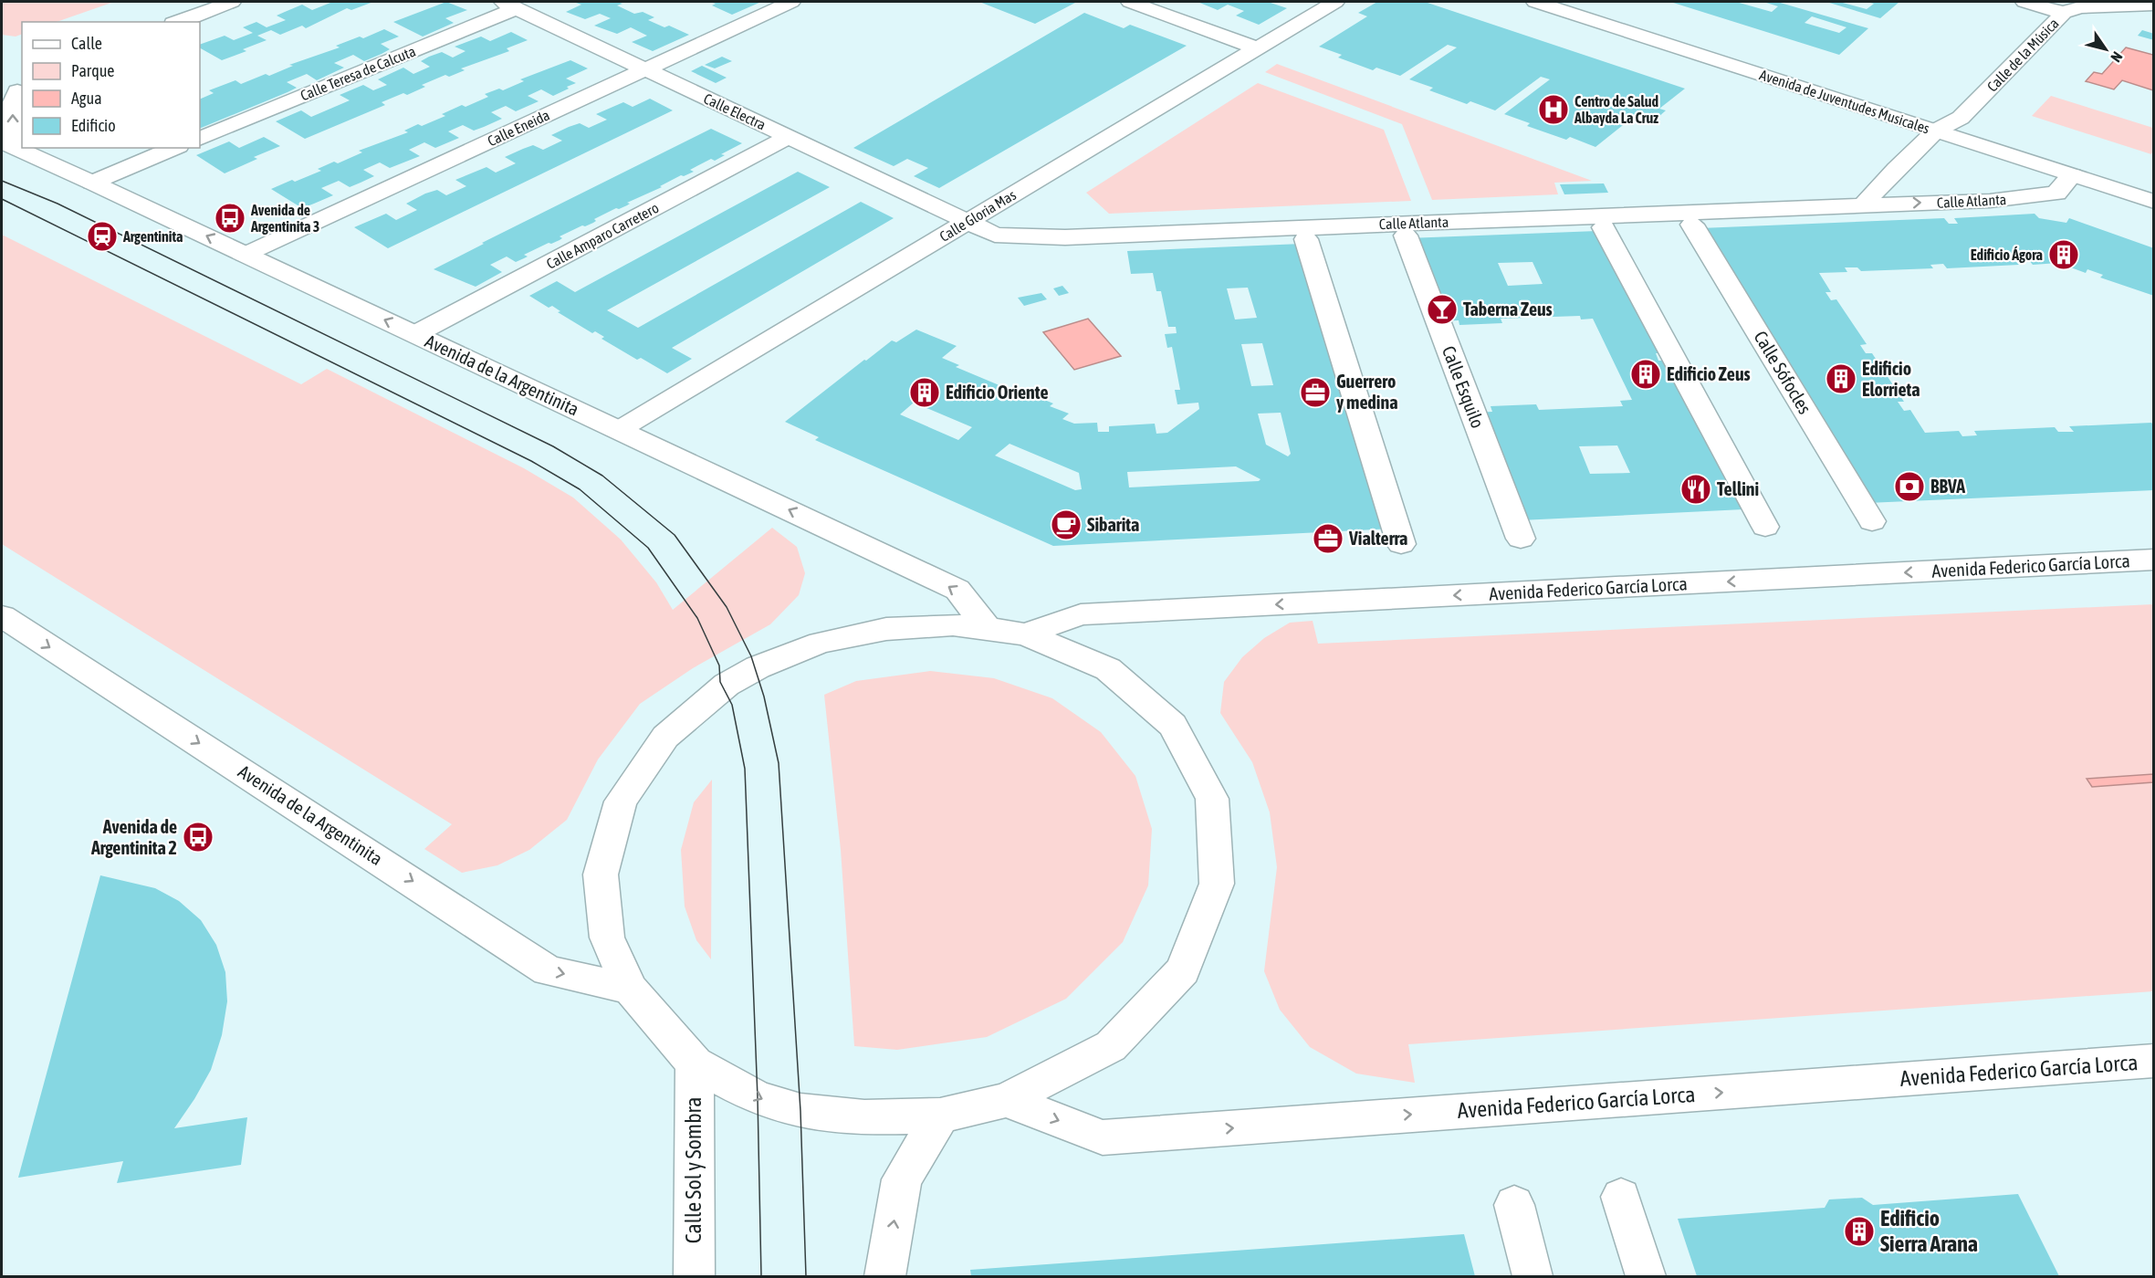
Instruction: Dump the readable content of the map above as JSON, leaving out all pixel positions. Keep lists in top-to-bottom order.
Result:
{
  "streets": {
    "street": [
      "Calle de la Música",
      "Calle Teresa de Calcuta",
      "Avenida de Juventudes Musicales",
      "Calle Electra",
      "Calle Eneida",
      "Calle Atlanta",
      "Calle Gloria Mas",
      "Calle Amparo Carretero",
      "Calle Sófocles",
      "Avenida de la Argentinita",
      "Calle Esquilo",
      "Avenida Federico García Lorca",
      "Calle Sol y Sombra"
    ]
  },
  "crossings": [
    ["Calle de la Música", "Avenida de Juventudes Musicales"],
    ["Calle Teresa de Calcuta", "Calle Electra"],
    ["Avenida de Juventudes Musicales", "Calle Atlanta"],
    ["Calle Electra", "Calle Eneida"],
    ["Calle Electra", "Calle Atlanta"],
    ["Calle Electra", "Calle Gloria Mas"],
    ["Calle Electra", "Calle Amparo Carretero"],
    ["Calle Eneida", "Avenida de la Argentinita"],
    ["Calle Atlanta", "Calle Gloria Mas"],
    ["Calle Gloria Mas", "Avenida de la Argentinita"],
    ["Calle Amparo Carretero", "Avenida de la Argentinita"]
  ],
  "places": {
    "hospital": ["Centro de Salud Albayda La Cruz"],
    "bus stop": ["Avenida de Argentinita 3", "Avenida de Argentinita 2"],
    "station": ["Argentinita"],
    "building": [
      "Edificio Ágora",
      "Edificio Zeus",
      "Edificio Elorrieta",
      "Edificio Oriente",
      "Edificio Sierra Arana"
    ],
    "bar": ["Taberna Zeus"],
    "office": ["Guerrero y medina", "Vialterra"],
    "bank": ["BBVA"],
    "restaurant": ["Tellini"],
    "cafe": ["Sibarita"]
  },
  "legend": [
    "Calle",
    "Parque",
    "Agua",
    "Edificio"
  ],
  "north": "bottom right"
}
